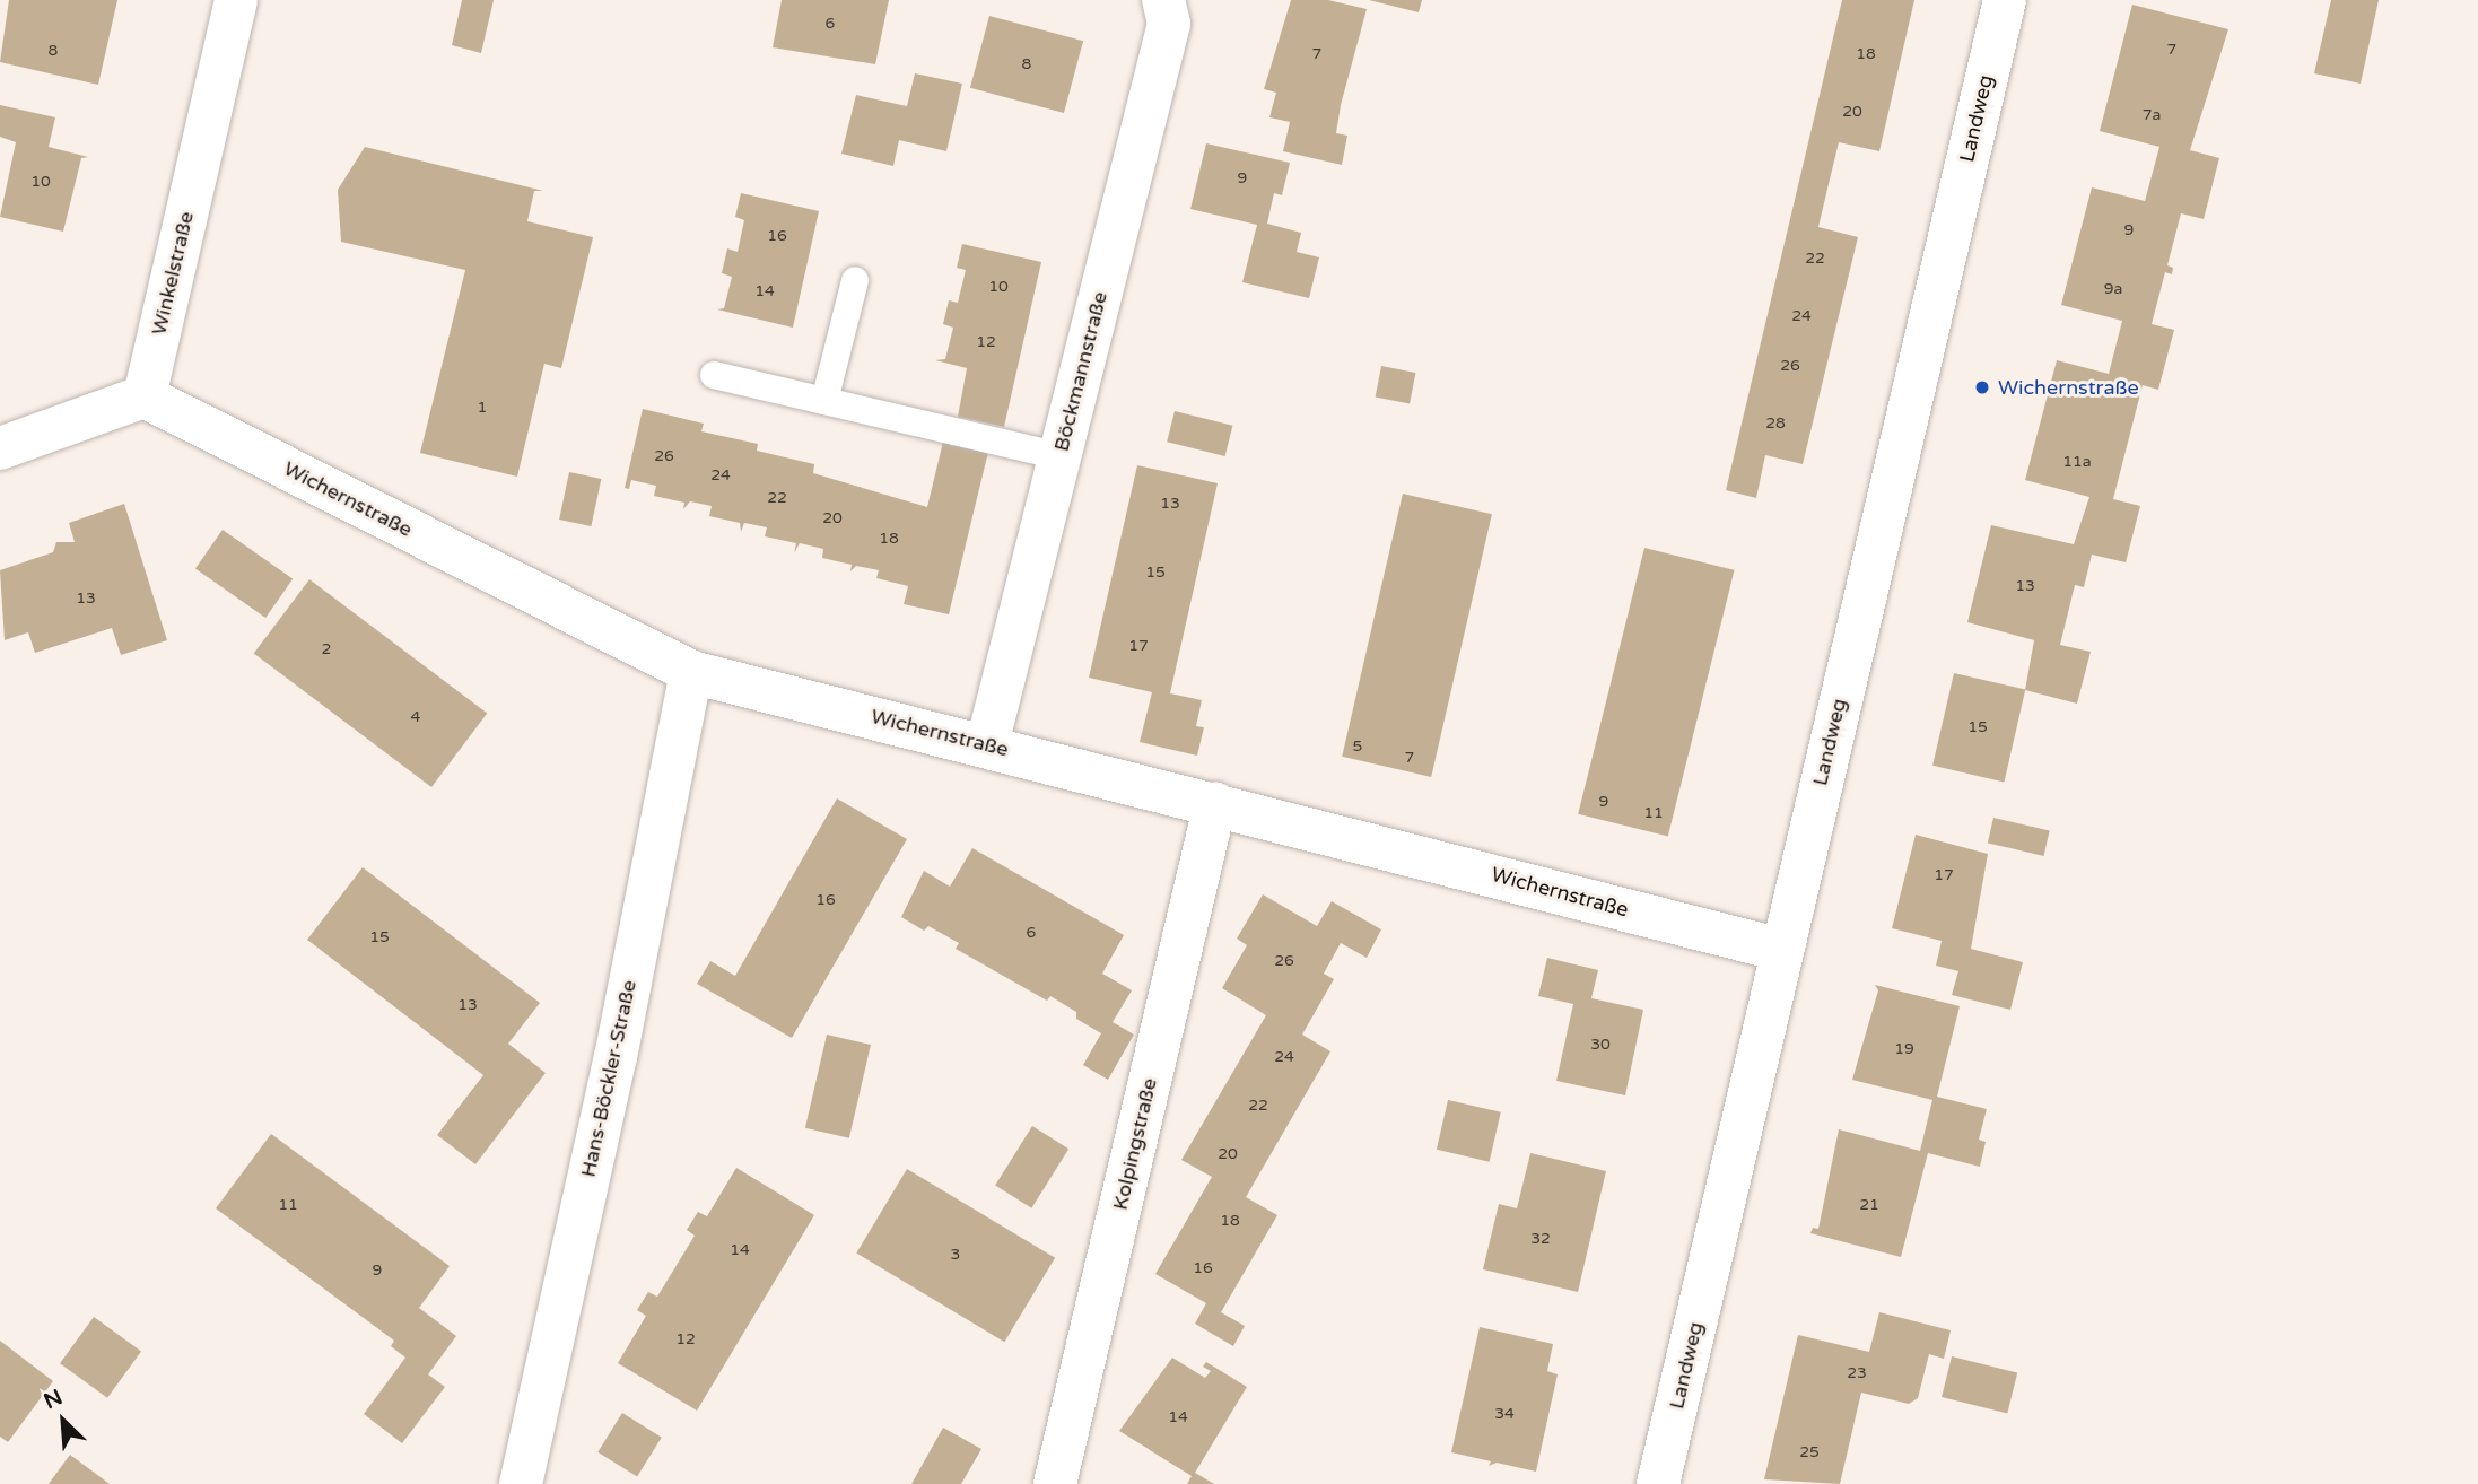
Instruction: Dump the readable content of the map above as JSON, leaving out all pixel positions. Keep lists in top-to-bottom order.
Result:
{
  "streets": {
    "street": [
      "Landweg",
      "Winkelstraße",
      "Böckmannstraße",
      "Wichernstraße",
      "Hans-Böckler-Straße",
      "Kolpingstraße"
    ]
  },
  "crossings": [
    ["Landweg", "Wichernstraße"],
    ["Winkelstraße", "Wichernstraße"],
    ["Böckmannstraße", "Wichernstraße"],
    ["Wichernstraße", "Hans-Böckler-Straße"],
    ["Wichernstraße", "Kolpingstraße"]
  ],
  "places": ["Wichernstraße"],
  "house_numbers": [
    "6",
    "7",
    "8",
    "7",
    "18",
    "8",
    "20",
    "7a",
    "9",
    "10",
    "9",
    "16",
    "22",
    "10",
    "9a",
    "14",
    "24",
    "12",
    "26",
    "1",
    "28",
    "26",
    "11a",
    "24",
    "22",
    "13",
    "20",
    "18",
    "15",
    "13",
    "13",
    "17",
    "2",
    "4",
    "15",
    "5",
    "7",
    "9",
    "11",
    "17",
    "16",
    "6",
    "15",
    "26",
    "13",
    "30",
    "19",
    "24",
    "22",
    "20",
    "11",
    "21",
    "18",
    "32",
    "14",
    "3",
    "16",
    "9",
    "12",
    "23",
    "34",
    "14",
    "25"
  ],
  "north": "top left"
}
